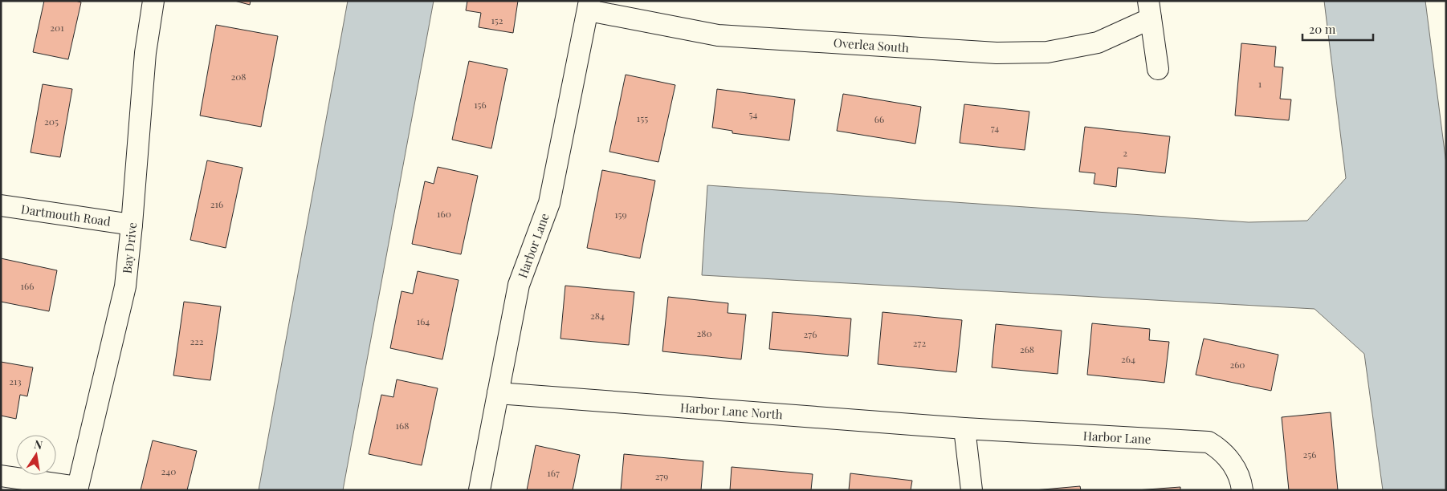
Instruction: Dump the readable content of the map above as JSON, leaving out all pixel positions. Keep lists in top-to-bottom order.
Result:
{
  "streets": {
    "street": [
      "Overlea South",
      "Dartmouth Road",
      "Harbor Lane",
      "Bay Drive",
      "Harbor Lane North"
    ]
  },
  "crossings": [
    ["Overlea South", "Harbor Lane"],
    ["Dartmouth Road", "Bay Drive"],
    ["Harbor Lane", "Harbor Lane North"]
  ],
  "house_numbers": [
    "152",
    "201",
    "208",
    "1",
    "156",
    "54",
    "155",
    "66",
    "205",
    "74",
    "2",
    "216",
    "160",
    "159",
    "166",
    "284",
    "164",
    "280",
    "276",
    "222",
    "272",
    "268",
    "264",
    "260",
    "213",
    "168",
    "256",
    "240",
    "167",
    "279"
  ],
  "scale_bar": "20 m",
  "north": "top"
}
